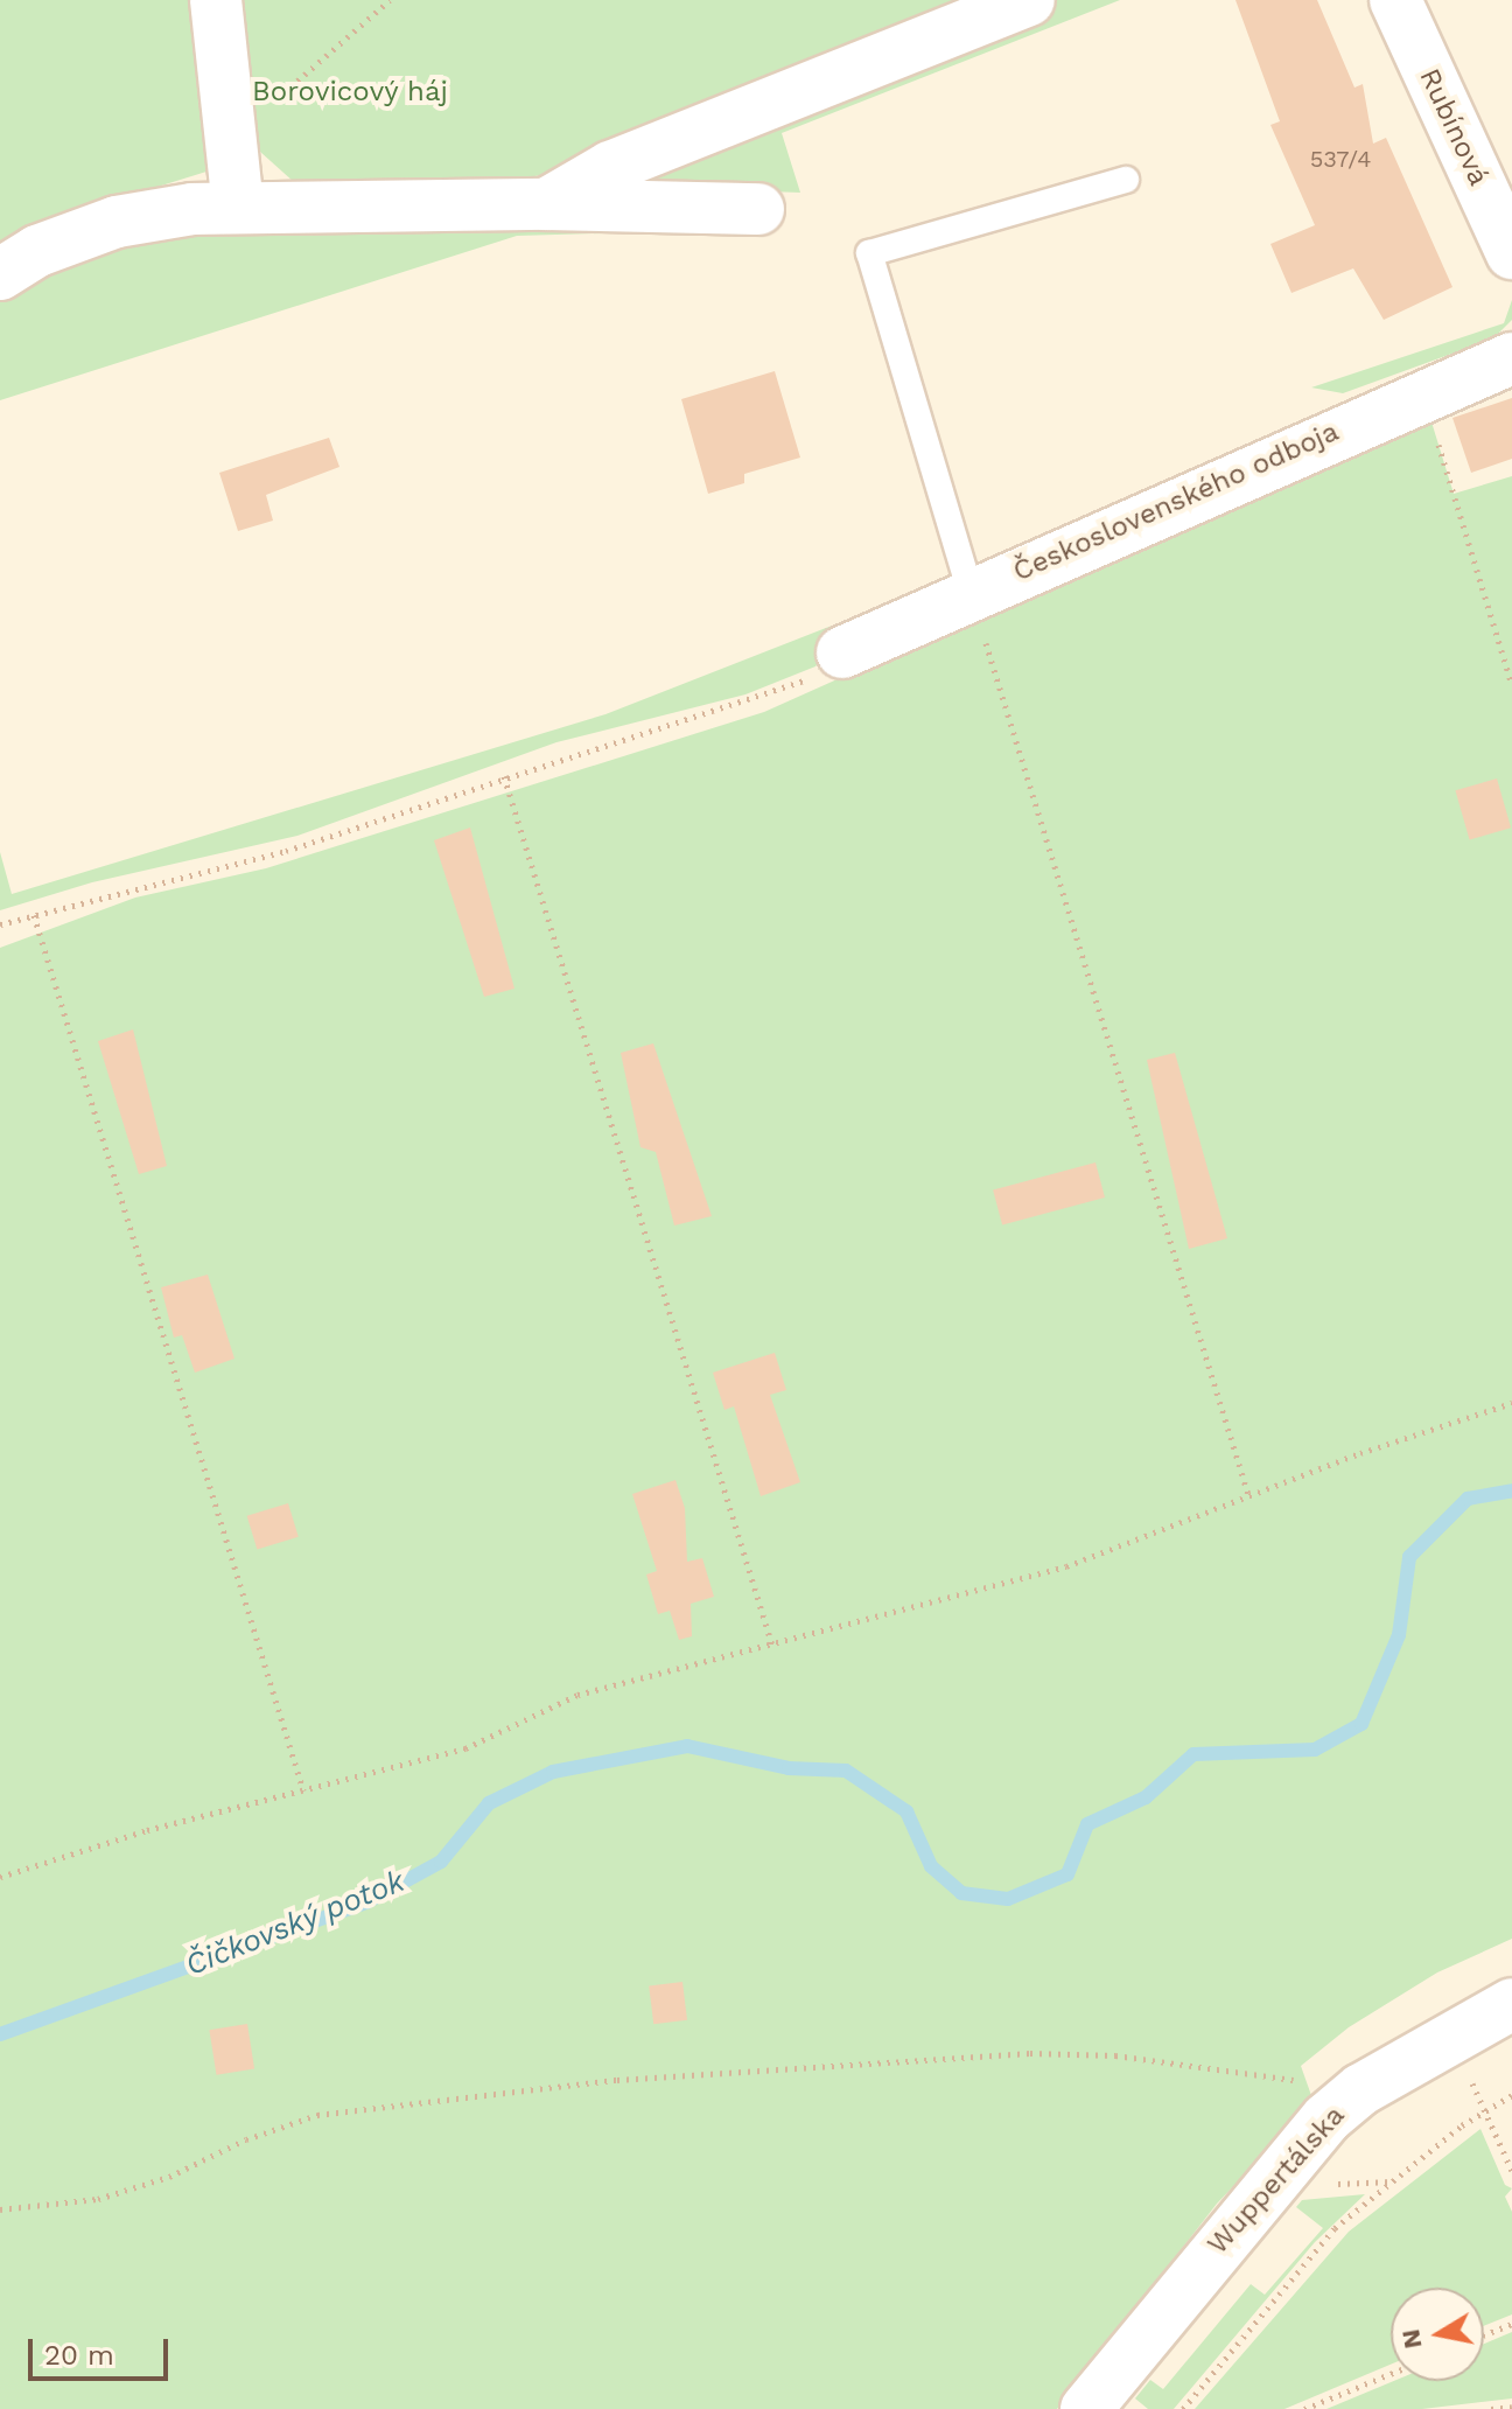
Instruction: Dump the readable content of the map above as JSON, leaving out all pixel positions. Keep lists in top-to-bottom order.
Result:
{
  "streets": {
    "street": ["Rubínová", "Československého odboja", "Wuppertálska"]
  },
  "water": ["Čičkovský potok"],
  "parks": ["Borovicový háj"],
  "house_numbers": ["537/4"],
  "scale_bar": "20 m",
  "north": "left"
}
